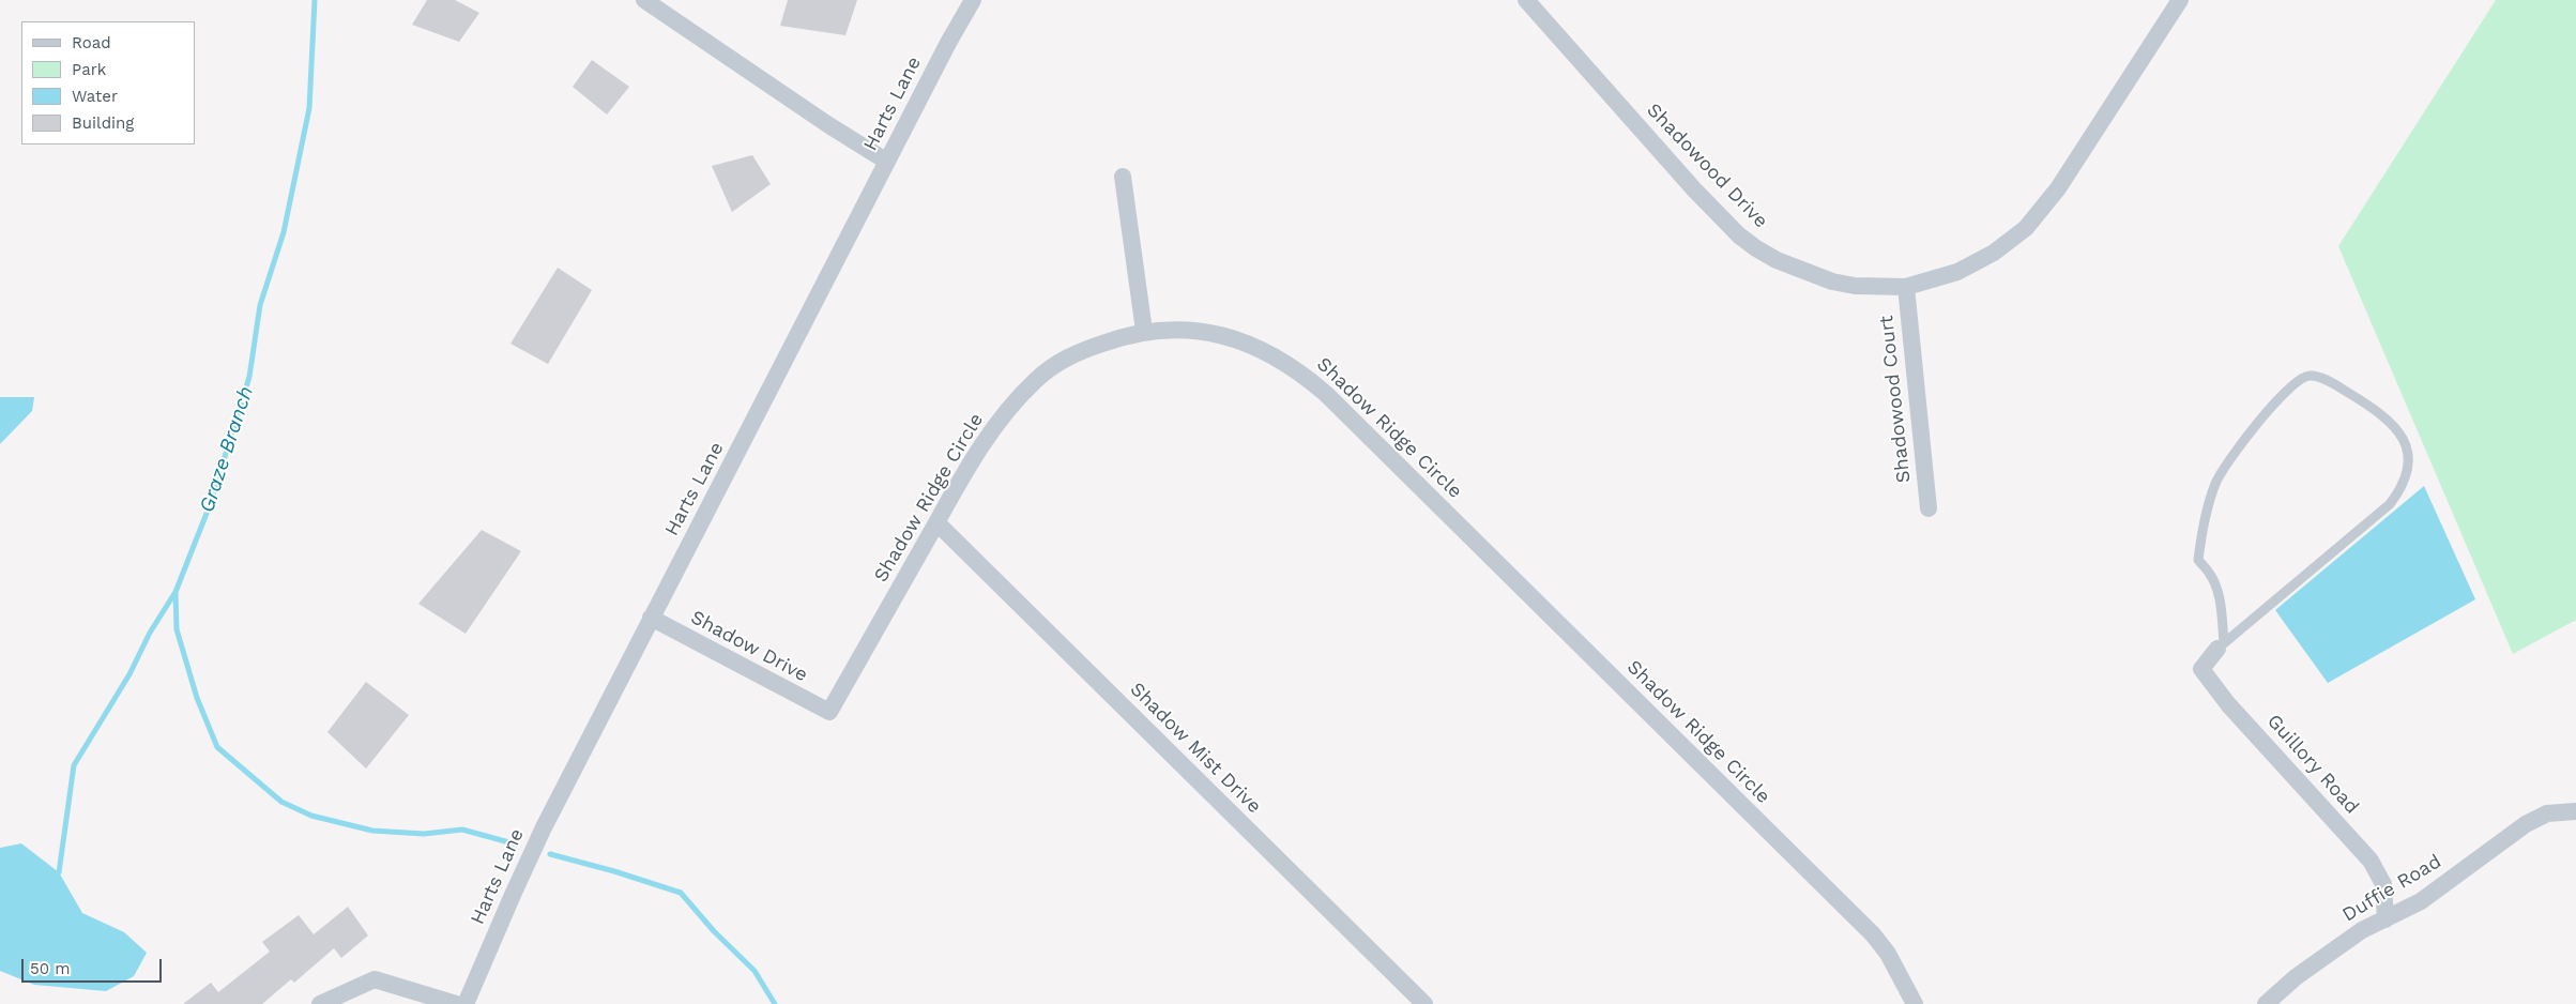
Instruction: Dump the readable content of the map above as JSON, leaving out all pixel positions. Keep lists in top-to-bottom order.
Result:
{
  "streets": {
    "street": [
      "Harts Lane",
      "Shadowood Drive",
      "Shadowood Court",
      "Shadow Ridge Circle",
      "Shadow Drive",
      "Shadow Mist Drive",
      "Guillory Road",
      "Duffie Road"
    ]
  },
  "crossings": [
    ["Harts Lane", "Shadow Drive"],
    ["Shadowood Drive", "Shadowood Court"],
    ["Shadow Ridge Circle", "Shadow Drive"],
    ["Shadow Ridge Circle", "Shadow Mist Drive"],
    ["Guillory Road", "Duffie Road"]
  ],
  "water": ["Graze Branch"],
  "legend": [
    "Road",
    "Park",
    "Water",
    "Building"
  ],
  "scale_bar": "50 m"
}
